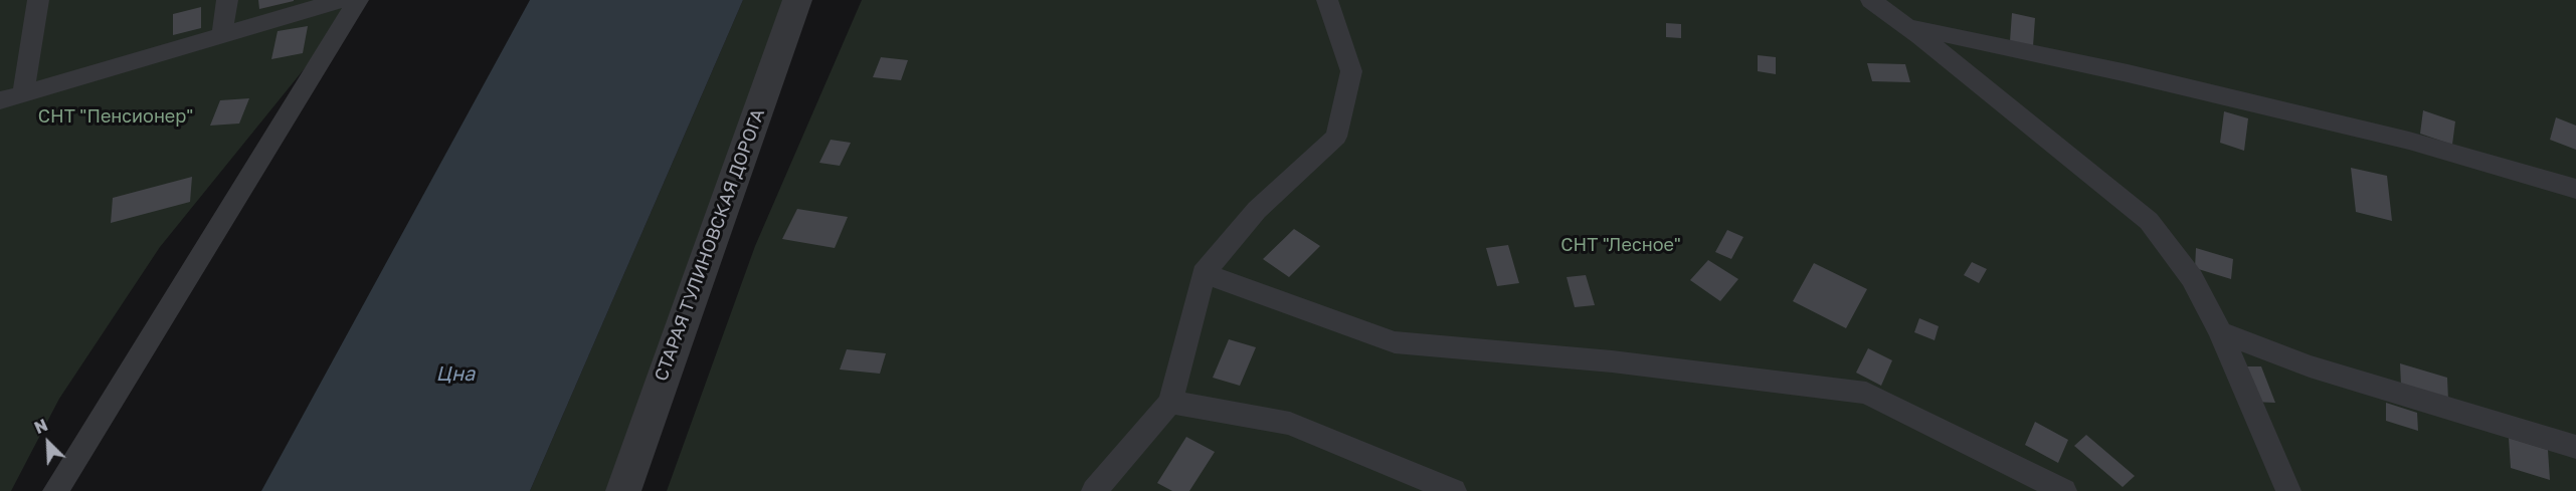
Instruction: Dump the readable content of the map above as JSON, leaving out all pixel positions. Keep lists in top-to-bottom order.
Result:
{
  "streets": {
    "street": ["СТАРАЯ ТУЛИНОВСКАЯ ДОРОГА"]
  },
  "water": ["Цна"],
  "parks": ["СНТ \"Пенсионер\"", "СНТ \"Лесное\""],
  "north": "top left"
}
